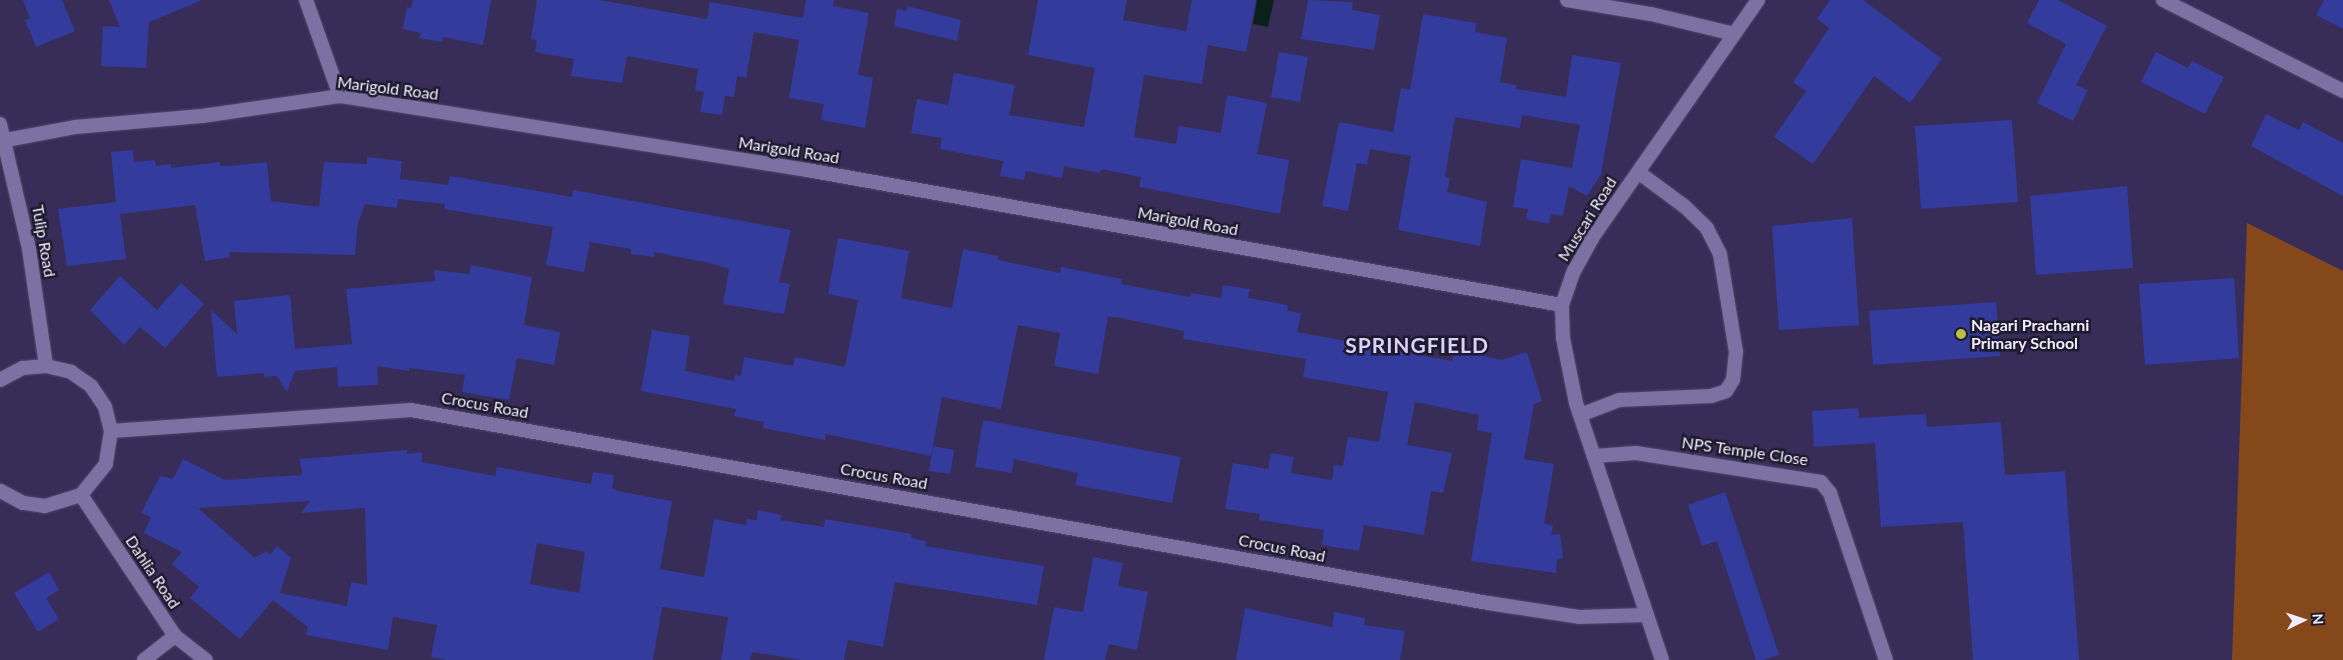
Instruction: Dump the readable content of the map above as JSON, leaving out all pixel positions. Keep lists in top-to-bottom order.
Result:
{
  "streets": {
    "street": [
      "Marigold Road",
      "Muscari Road",
      "Tulip Road",
      "Crocus Road",
      "NPS Temple Close",
      "Dahlia Road"
    ]
  },
  "crossings": [
    ["Marigold Road", "Muscari Road"],
    ["Marigold Road", "Tulip Road"],
    ["Muscari Road", "Crocus Road"],
    ["Muscari Road", "NPS Temple Close"]
  ],
  "districts": ["SPRINGFIELD"],
  "places": ["Nagari Pracharni Primary School"],
  "north": "right"
}
